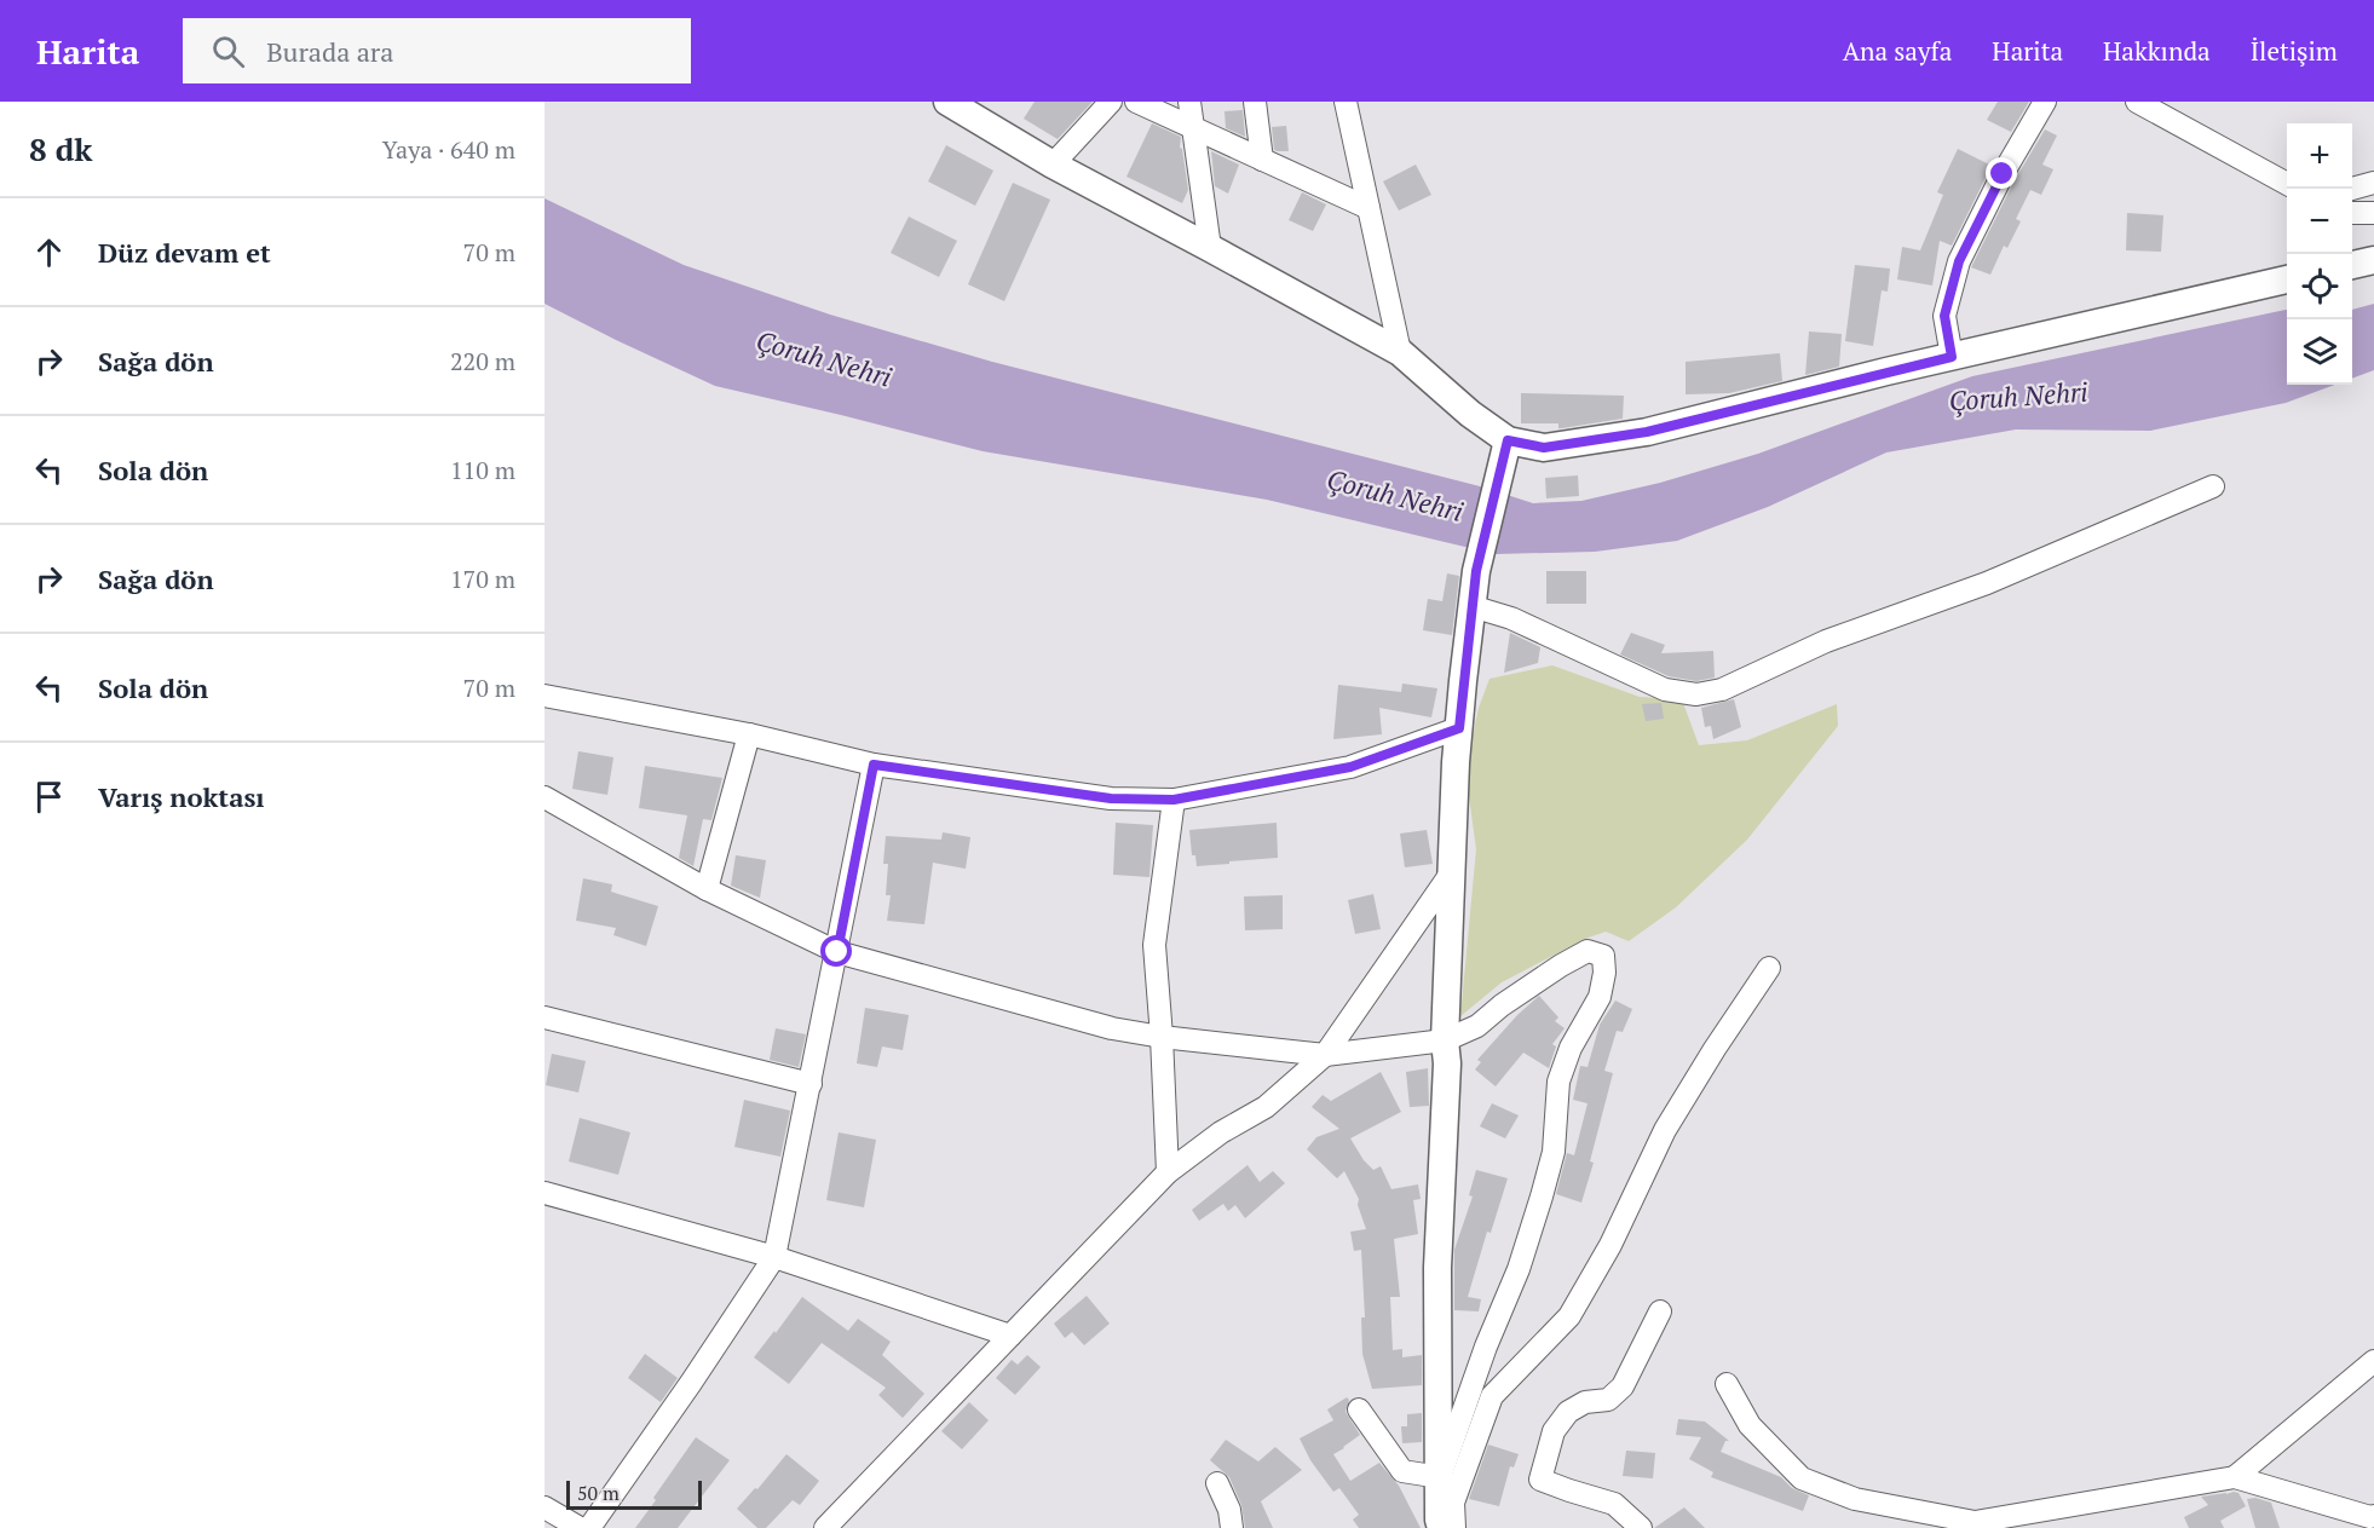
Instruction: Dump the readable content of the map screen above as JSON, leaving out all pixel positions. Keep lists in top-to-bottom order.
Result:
{
  "water": ["Çoruh Nehri"],
  "scale_bar": "50 m",
  "page": {
    "header": "Harita",
    "search": "Burada ara",
    "nav": [
      "Ana sayfa",
      "Harita",
      "Hakkında",
      "İletişim"
    ],
    "heading": ["8 dk", "Yaya · 640 m"],
    "map_buttons": ["+", "−"],
    "list": [
      ["Düz devam et", "70 m"],
      ["Sağa dön", "220 m"],
      ["Sola dön", "110 m"],
      ["Sağa dön", "170 m"],
      ["Sola dön", "70 m"],
      "Varış noktası"
    ],
    "scale": "50 m"
  }
}
